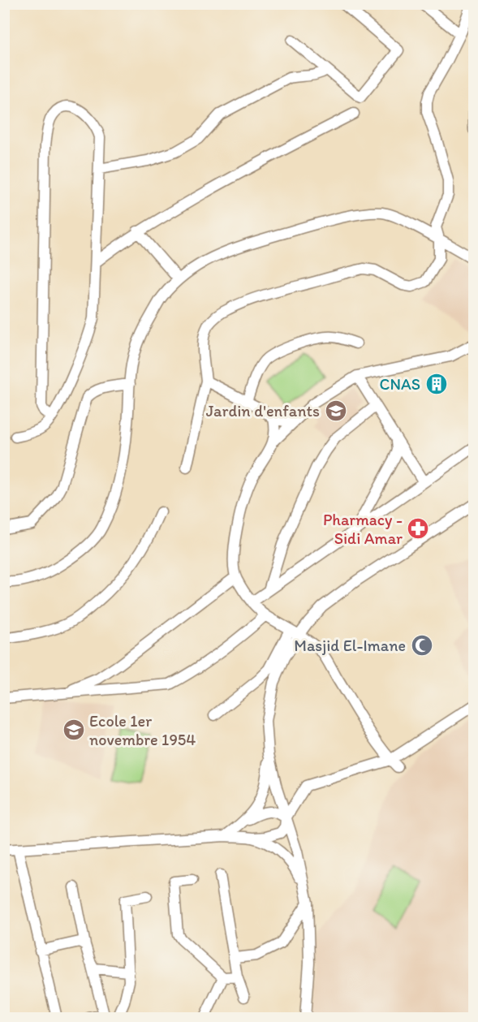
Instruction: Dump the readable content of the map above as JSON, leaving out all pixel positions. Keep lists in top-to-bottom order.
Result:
{
  "places": {
    "building": ["CNAS"],
    "school or university": ["Jardin d'enfants", "Ecole 1er novembre 1954"],
    "pharmacy": ["Pharmacy - Sidi Amar"],
    "mosque": ["Masjid El-Imane"]
  }
}
